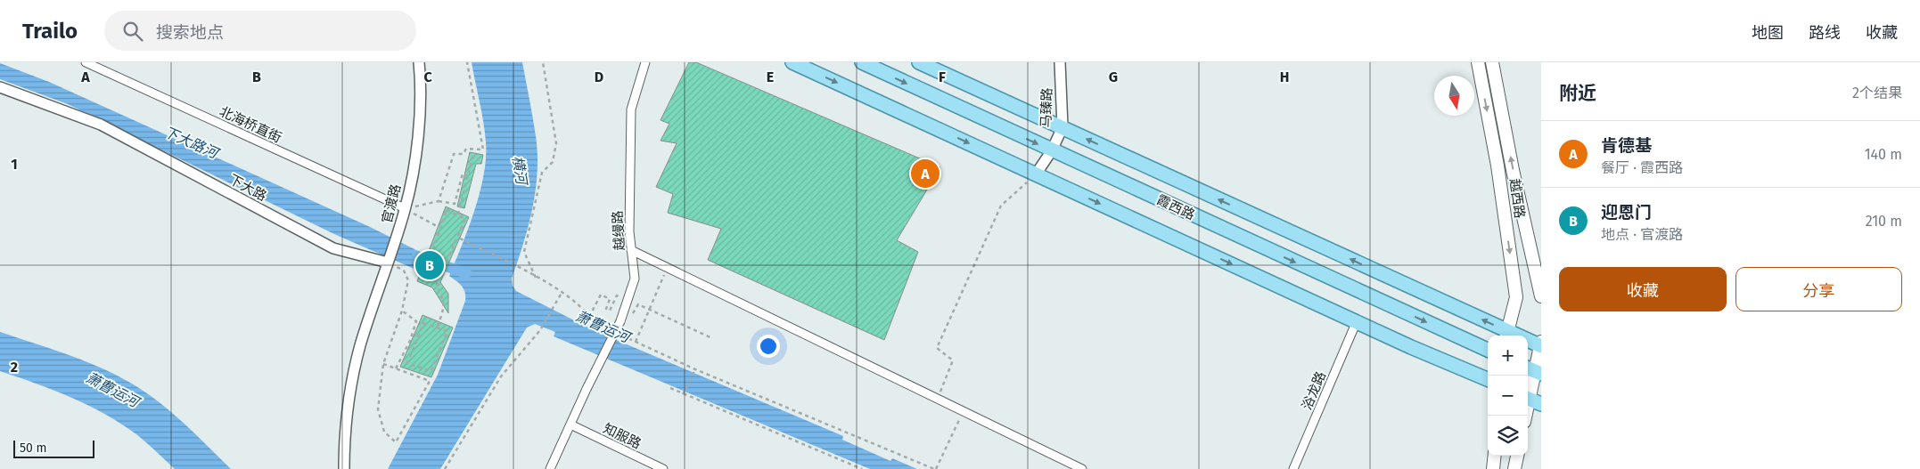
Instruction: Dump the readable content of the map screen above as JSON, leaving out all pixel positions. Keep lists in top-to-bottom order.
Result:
{
  "streets": {
    "main road": ["越西路", "霞西路"],
    "street": [
      "马臻路",
      "北海桥直街",
      "下大路",
      "官渡路",
      "越缦路",
      "浴龙路",
      "知服路"
    ]
  },
  "crossings": [
    ["马臻路", "霞西路"],
    ["北海桥直街", "官渡路"],
    ["下大路", "官渡路"],
    ["越西路", "霞西路"],
    ["越缦路", "知服路"]
  ],
  "water": ["下大路河", "横河", "萧曹运河"],
  "scale_bar": "50 m",
  "north": "bottom",
  "page": {
    "header": "Trailo",
    "search": "搜索地点",
    "nav": ["地图", "路线", "收藏"],
    "heading": ["附近", "2个结果"],
    "list": [
      {
        "mark": "A",
        "name": "肯德基",
        "note": "餐厅 · 霞西路",
        "value": "140 m"
      },
      {
        "mark": "B",
        "name": "迎恩门",
        "note": "地点 · 官渡路",
        "value": "210 m"
      }
    ],
    "pins": ["A", "B"],
    "buttons": ["收藏", "分享"],
    "map_buttons": ["+", "−"],
    "scale": "50 m"
  },
  "grid": {
    "columns": [
      "A",
      "B",
      "C",
      "D",
      "E",
      "F",
      "G",
      "H"
    ],
    "rows": ["1", "2"]
  }
}
